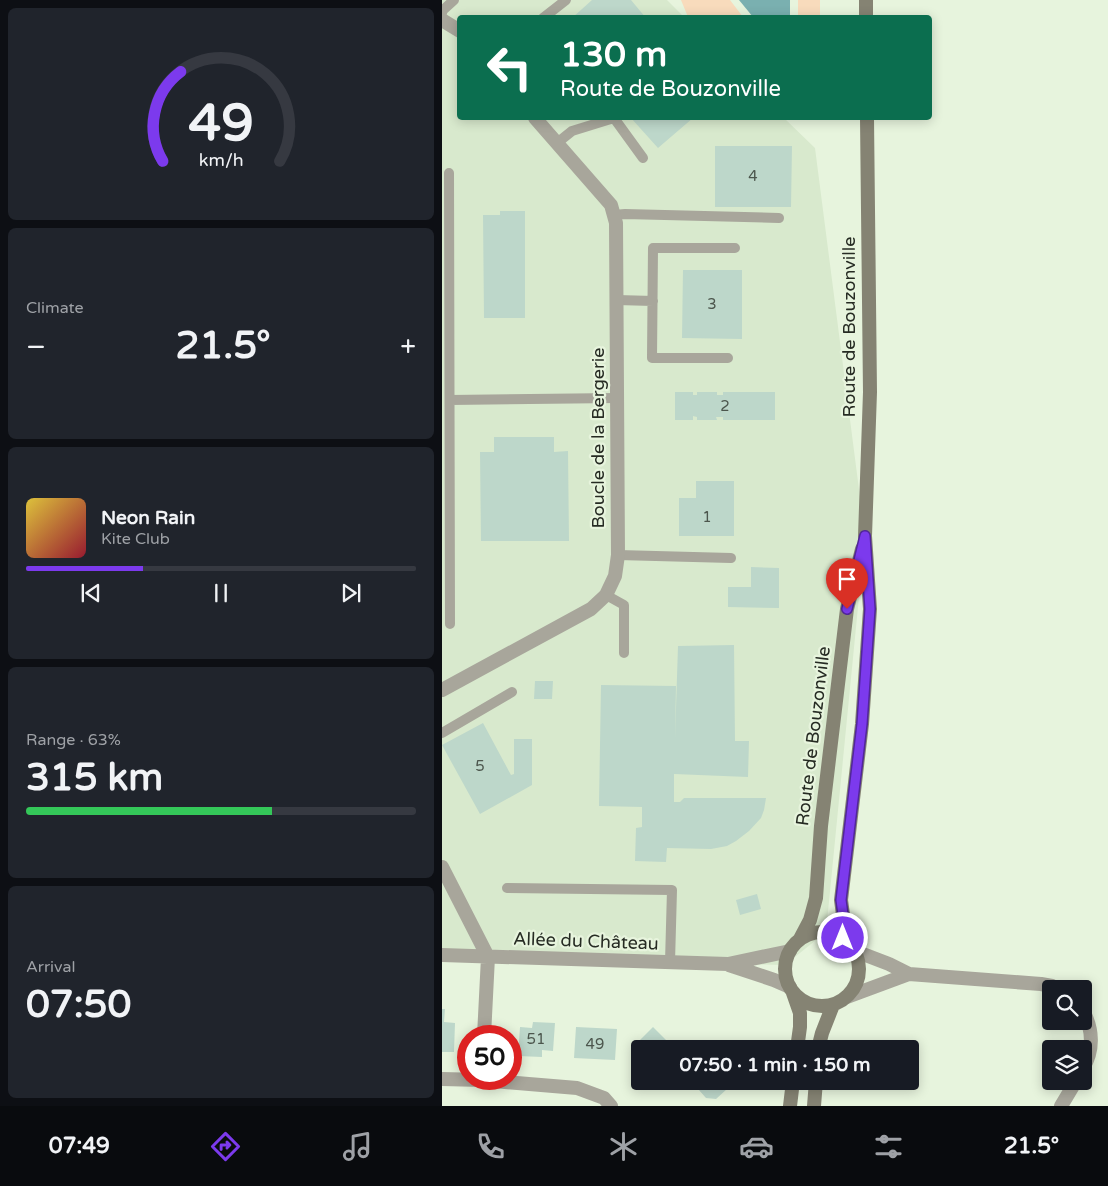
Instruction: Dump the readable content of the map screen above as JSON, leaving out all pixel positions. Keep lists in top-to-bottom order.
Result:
{
  "streets": {
    "main road": ["Route de Bouzonville"],
    "street": ["Boucle de la Bergerie", "Allée du Château"]
  },
  "crossings": [
    ["Route de Bouzonville", "Allée du Château"]
  ],
  "house_numbers": [
    "4",
    "3",
    "2",
    "1",
    "5",
    "51",
    "49"
  ],
  "page": {
    "turn": ["130 m", "Route de Bouzonville"],
    "tile": [
      "Climate",
      ["Range · 63%", "315 km"],
      ["Arrival", "07:50"]
    ],
    "heat": ["−", "21.5°", "+"],
    "song": ["Neon Rain", "Kite Club"],
    "limit": "50",
    "trip": "07:50 · 1 min · 150 m",
    "tabs": ["07:49", "21.5°"],
    "gauge": ["49", "km/h"]
  }
}
